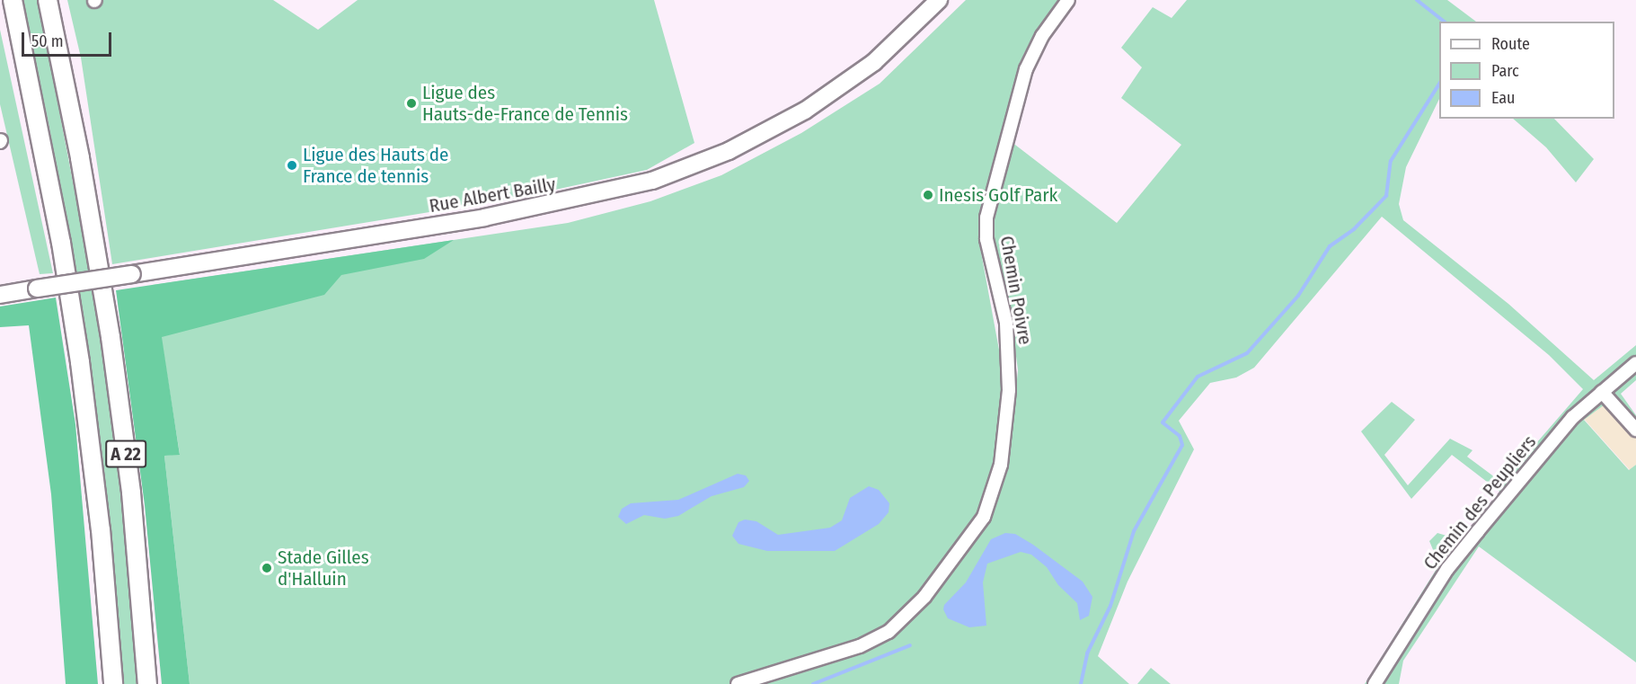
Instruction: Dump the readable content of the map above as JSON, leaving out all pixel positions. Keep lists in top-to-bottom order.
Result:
{
  "streets": {
    "highway": ["A 22"],
    "main road": ["Rue Albert Bailly"],
    "street": ["Chemin Poivre", "Chemin des Peupliers"]
  },
  "places": [
    "Ligue des Hauts-de-France de Tennis",
    "Ligue des Hauts de France de tennis",
    "Inesis Golf Park",
    "Stade Gilles d'Halluin"
  ],
  "legend": ["Route", "Parc", "Eau"],
  "scale_bar": "50 m"
}
